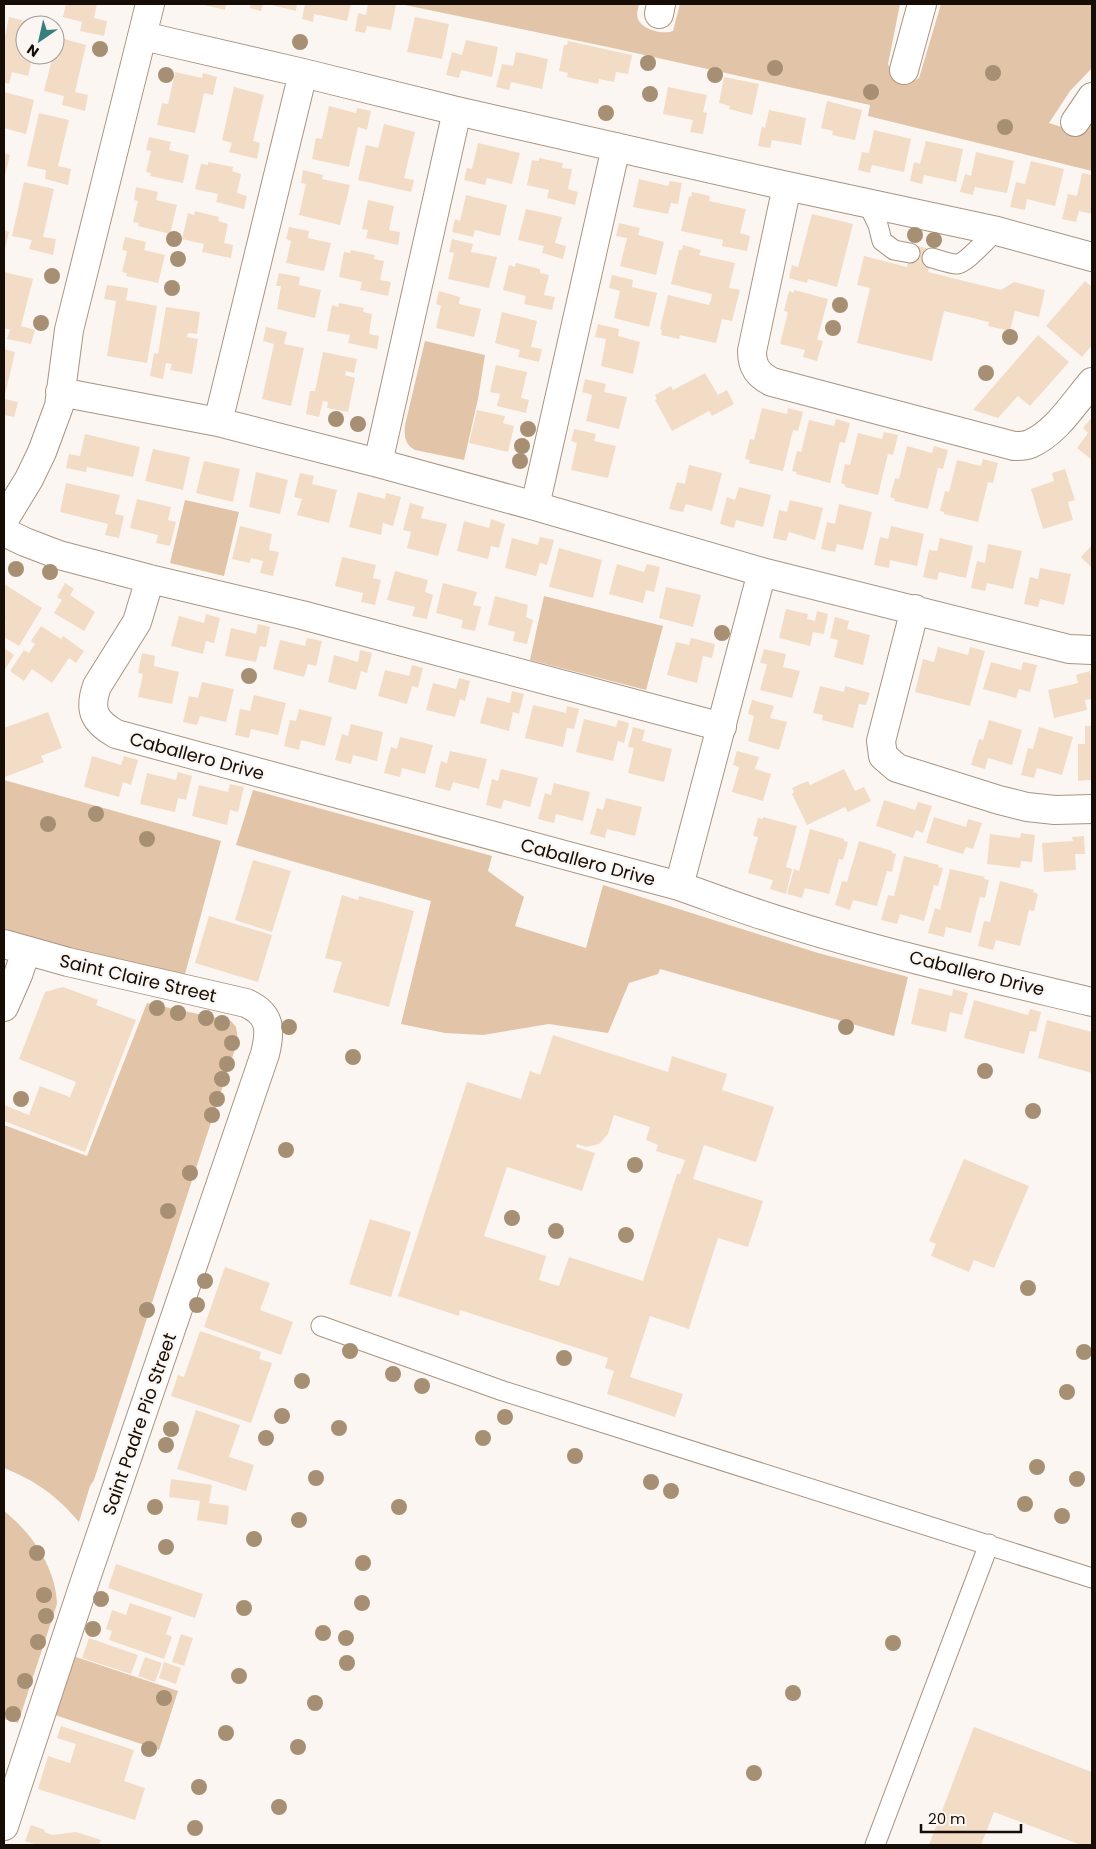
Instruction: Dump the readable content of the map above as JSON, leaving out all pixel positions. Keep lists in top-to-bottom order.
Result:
{
  "streets": {
    "street": ["Caballero Drive", "Saint Claire Street", "Saint Padre Pio Street"]
  },
  "crossings": [
    ["Saint Claire Street", "Saint Padre Pio Street"]
  ],
  "scale_bar": "20 m",
  "north": "bottom left"
}
